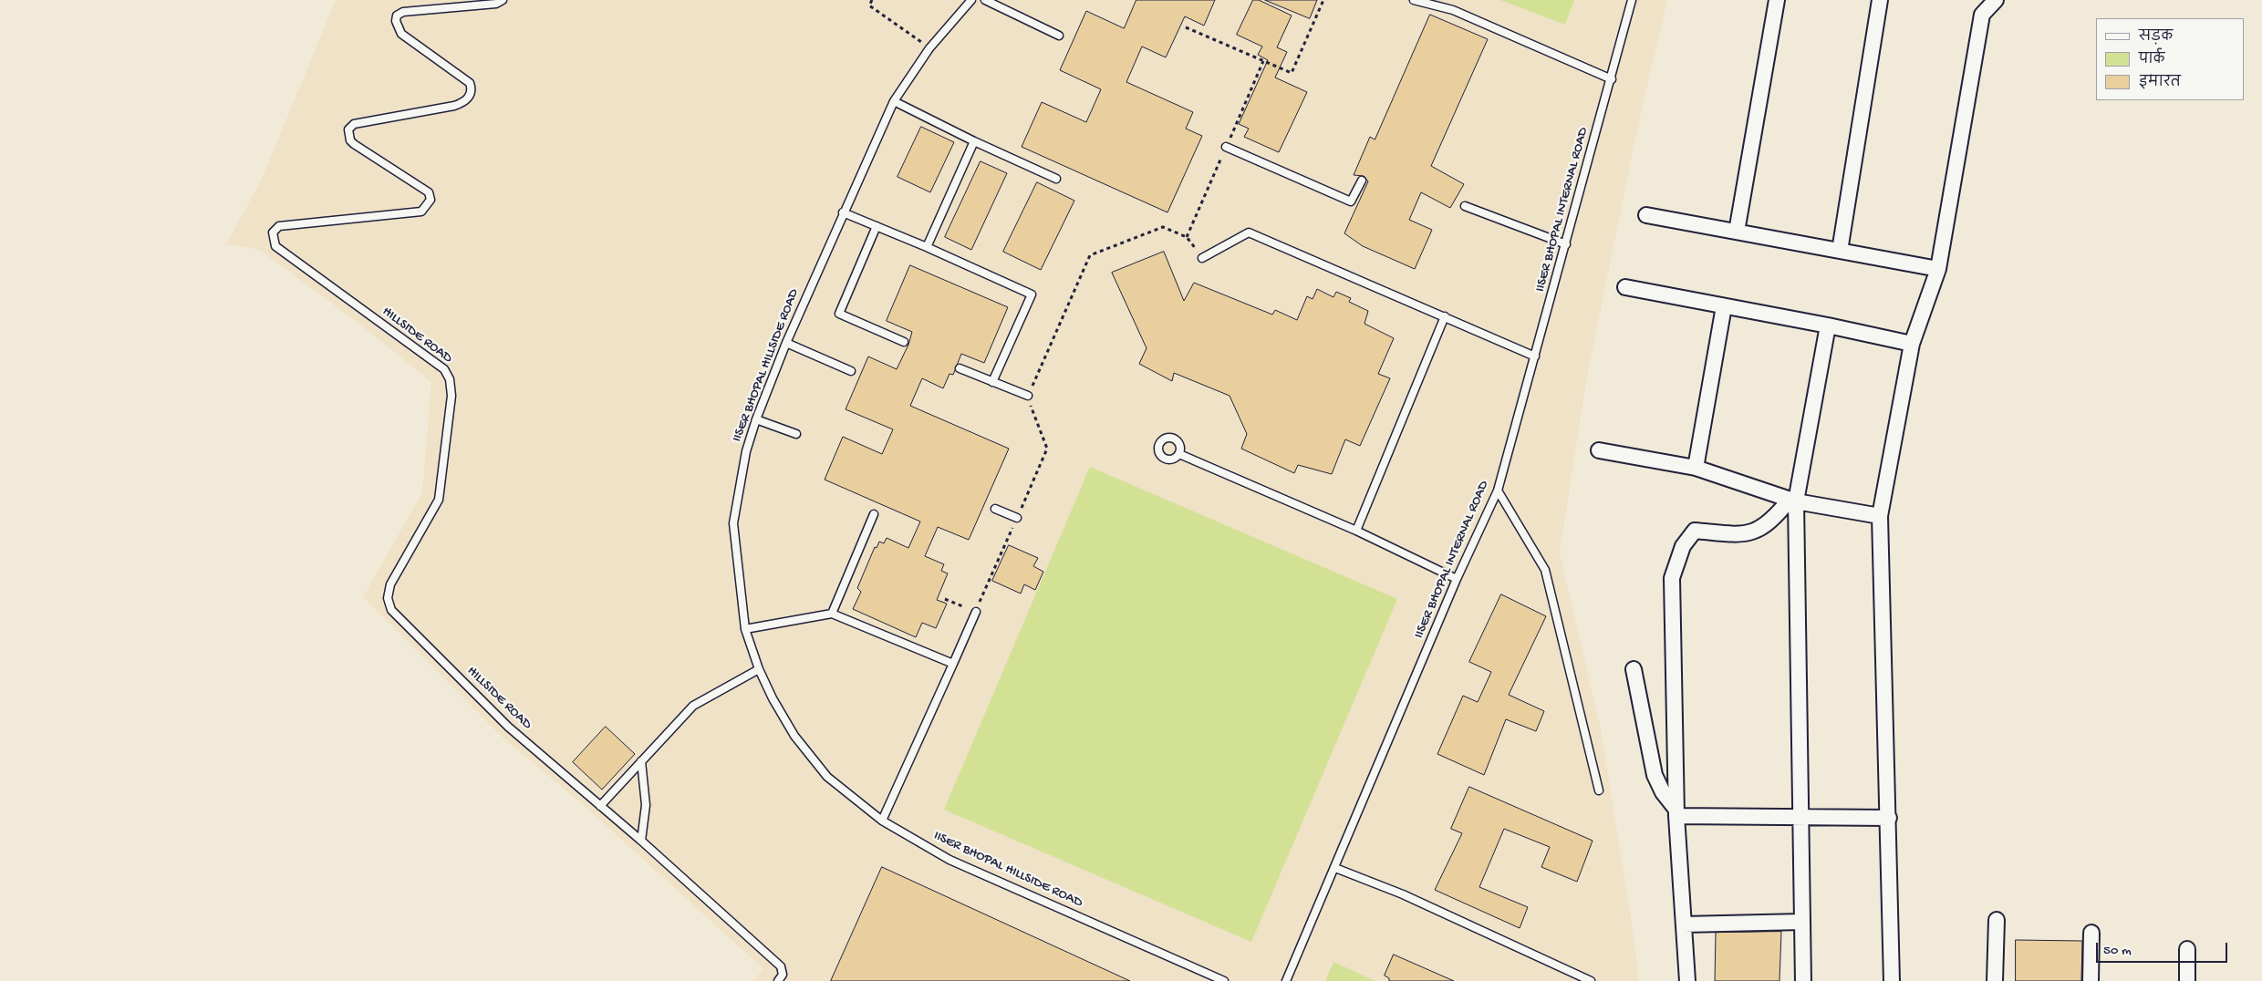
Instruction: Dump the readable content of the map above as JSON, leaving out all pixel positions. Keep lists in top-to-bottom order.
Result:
{
  "streets": {
    "lane": ["IISER BHOPAL INTERNAL ROAD", "HILLSIDE ROAD", "IISER BHOPAL HILLSIDE ROAD"]
  },
  "legend": ["सड़क", "पार्क", "इमारत"],
  "scale_bar": "50 m"
}
